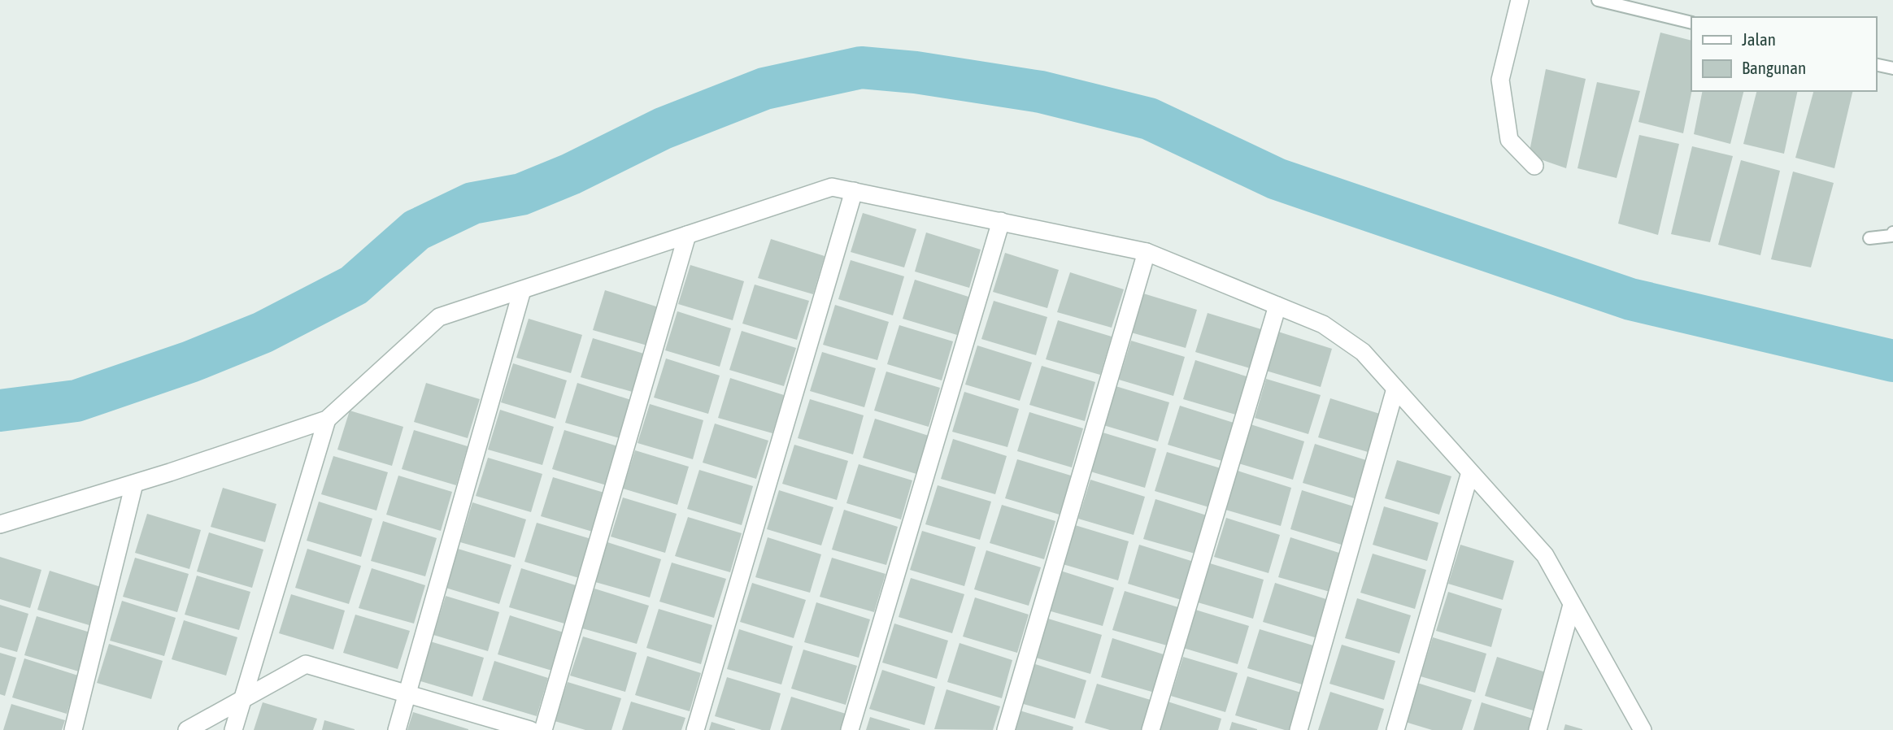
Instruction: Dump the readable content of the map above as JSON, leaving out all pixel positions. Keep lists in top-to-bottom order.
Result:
{
  "legend": ["Jalan", "Bangunan"]
}
